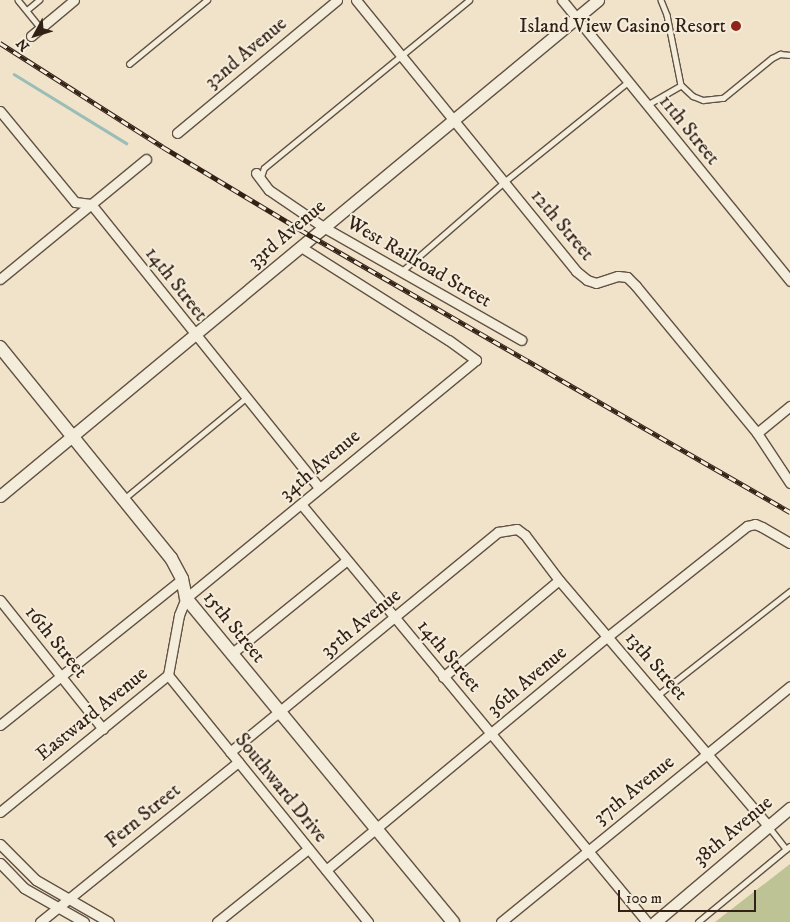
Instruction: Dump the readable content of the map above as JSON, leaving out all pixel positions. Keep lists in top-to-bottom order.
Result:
{
  "streets": {
    "main road": ["15th Street"],
    "street": [
      "32nd Avenue",
      "11th Street",
      "12th Street",
      "33rd Avenue",
      "West Railroad Street",
      "14th Street",
      "34th Avenue",
      "35th Avenue",
      "16th Street",
      "13th Street",
      "36th Avenue",
      "Eastward Avenue",
      "Southward Drive",
      "37th Avenue",
      "Fern Street",
      "38th Avenue"
    ]
  },
  "crossings": [
    ["11th Street", "33rd Avenue"],
    ["12th Street", "33rd Avenue"],
    ["33rd Avenue", "West Railroad Street"],
    ["33rd Avenue", "14th Street"],
    ["33rd Avenue", "34th Avenue"],
    ["33rd Avenue", "15th Street"],
    ["14th Street", "34th Avenue"],
    ["14th Street", "35th Avenue"],
    ["14th Street", "36th Avenue"],
    ["14th Street", "37th Avenue"],
    ["34th Avenue", "15th Street"],
    ["34th Avenue", "Eastward Avenue"],
    ["35th Avenue", "15th Street"],
    ["35th Avenue", "13th Street"],
    ["35th Avenue", "Southward Drive"],
    ["15th Street", "36th Avenue"],
    ["15th Street", "Eastward Avenue"],
    ["16th Street", "Eastward Avenue"],
    ["13th Street", "36th Avenue"],
    ["13th Street", "37th Avenue"],
    ["13th Street", "38th Avenue"],
    ["36th Avenue", "Southward Drive"],
    ["Eastward Avenue", "Southward Drive"],
    ["Southward Drive", "Fern Street"]
  ],
  "places": ["Island View Casino Resort"],
  "scale_bar": "100 m",
  "north": "bottom left"
}
